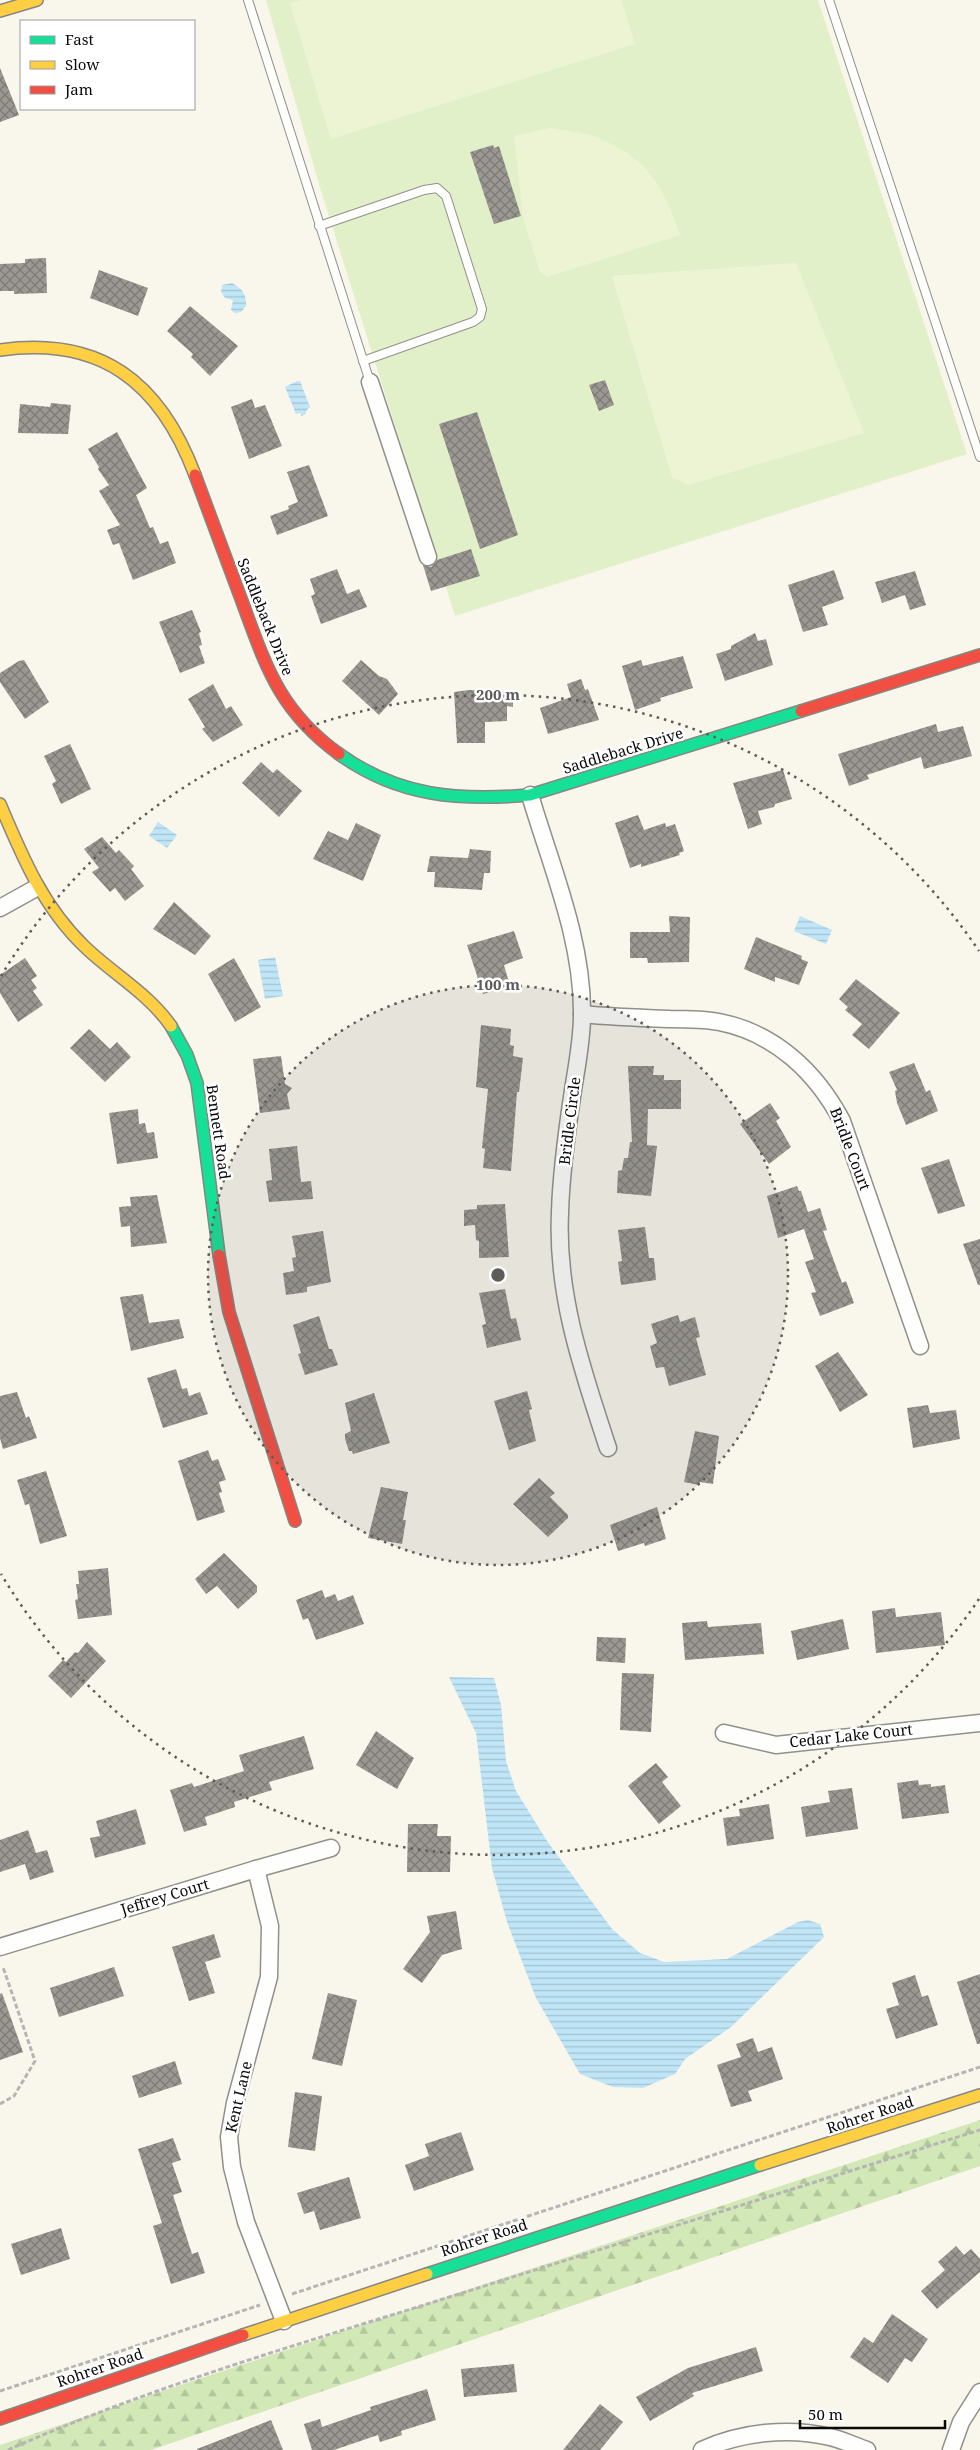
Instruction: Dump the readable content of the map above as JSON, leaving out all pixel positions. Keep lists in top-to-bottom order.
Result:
{
  "streets": {
    "street": [
      "Saddleback Drive",
      "Bridle Circle",
      "Bennett Road",
      "Bridle Court",
      "Cedar Lake Court",
      "Jeffrey Court",
      "Kent Lane",
      "Rohrer Road"
    ]
  },
  "crossings": [
    ["Saddleback Drive", "Bridle Circle"],
    ["Bridle Circle", "Bridle Court"],
    ["Jeffrey Court", "Kent Lane"],
    ["Kent Lane", "Rohrer Road"]
  ],
  "legend": ["Fast", "Slow", "Jam"],
  "scale_bar": "50 m",
  "rings": ["200 m", "100 m"]
}
